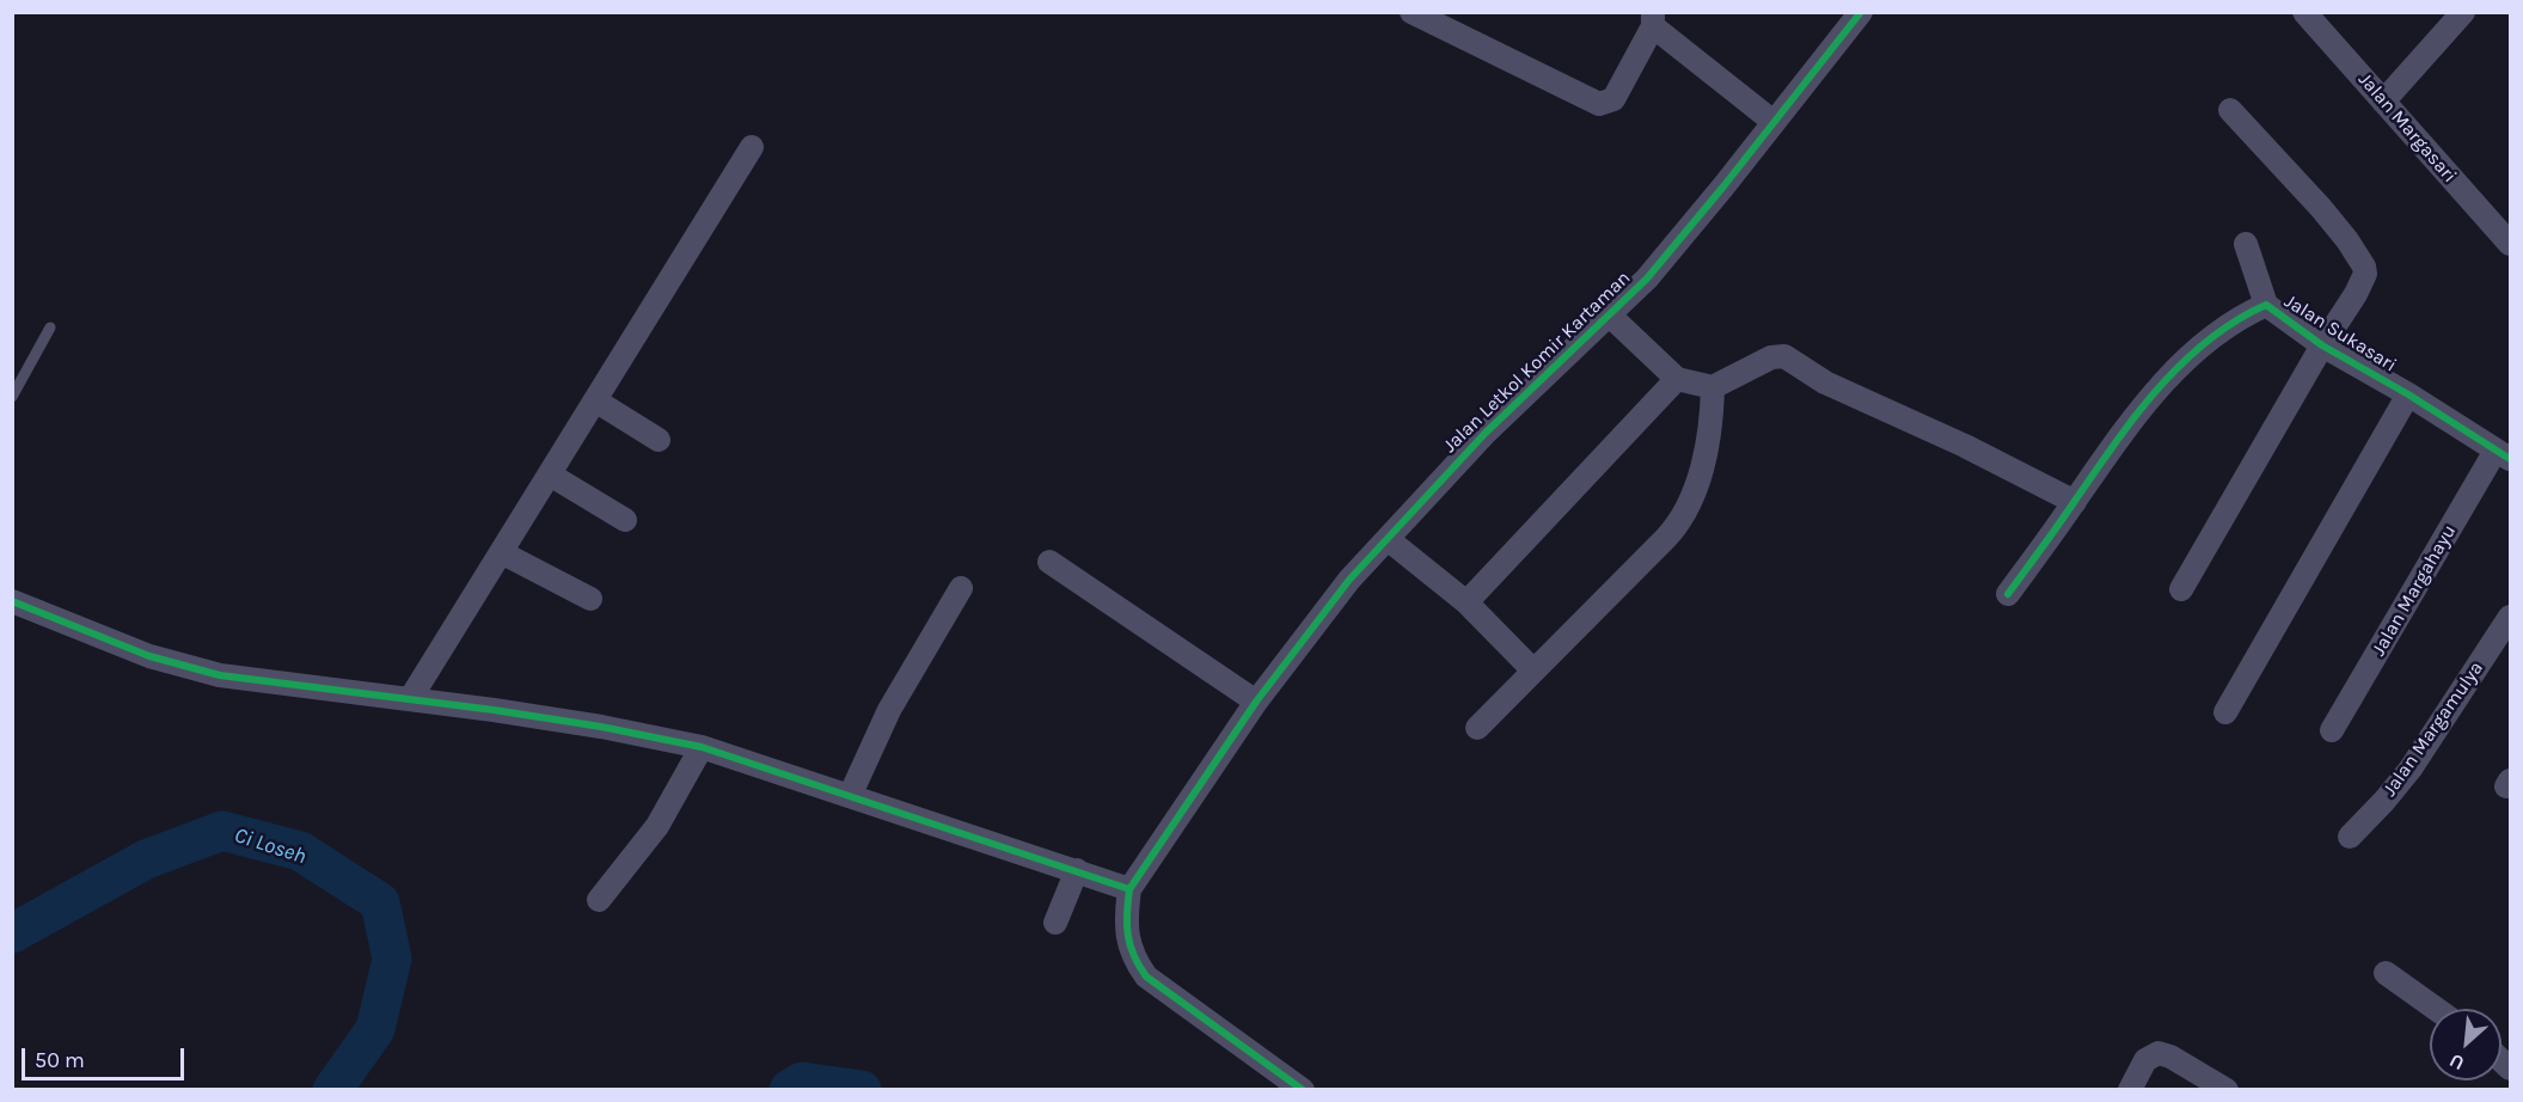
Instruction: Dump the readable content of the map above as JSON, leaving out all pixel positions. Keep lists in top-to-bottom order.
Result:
{
  "streets": {
    "street": [
      "Jalan Margasari",
      "Jalan Sukasari",
      "Jalan Letkol Komir Kartaman",
      "Jalan Margahayu",
      "Jalan Margamulya"
    ]
  },
  "crossings": [
    ["Jalan Sukasari", "Jalan Margahayu"]
  ],
  "water": ["Ci Loseh"],
  "scale_bar": "50 m",
  "north": "bottom left"
}
